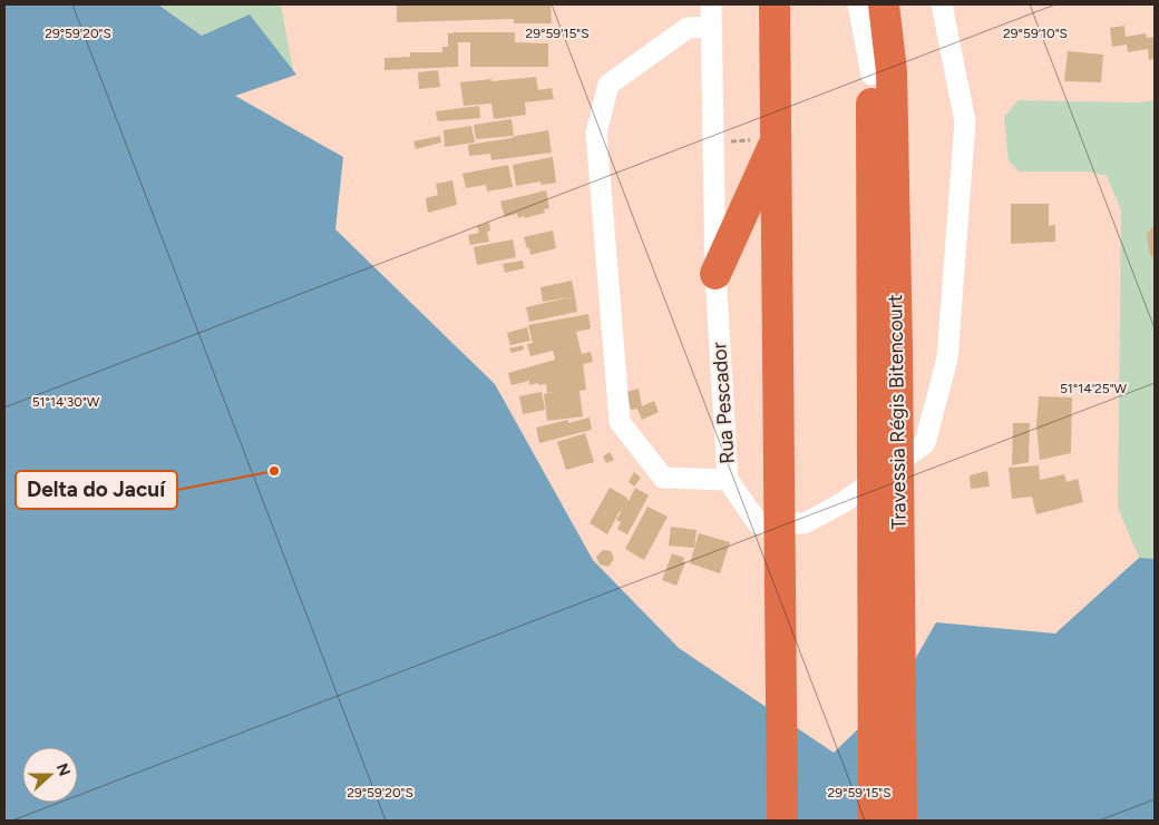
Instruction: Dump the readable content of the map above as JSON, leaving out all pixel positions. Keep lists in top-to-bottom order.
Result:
{
  "streets": {
    "highway": ["Travessia Régis Bitencourt"],
    "street": ["Rua Pescador"]
  },
  "places": ["Delta do Jacuí"],
  "north": "right",
  "coordinates": [
    "29°59'20\"S",
    "29°59'15\"S",
    "29°59'10\"S",
    "51°14'25\"W",
    "51°14'30\"W"
  ]
}
